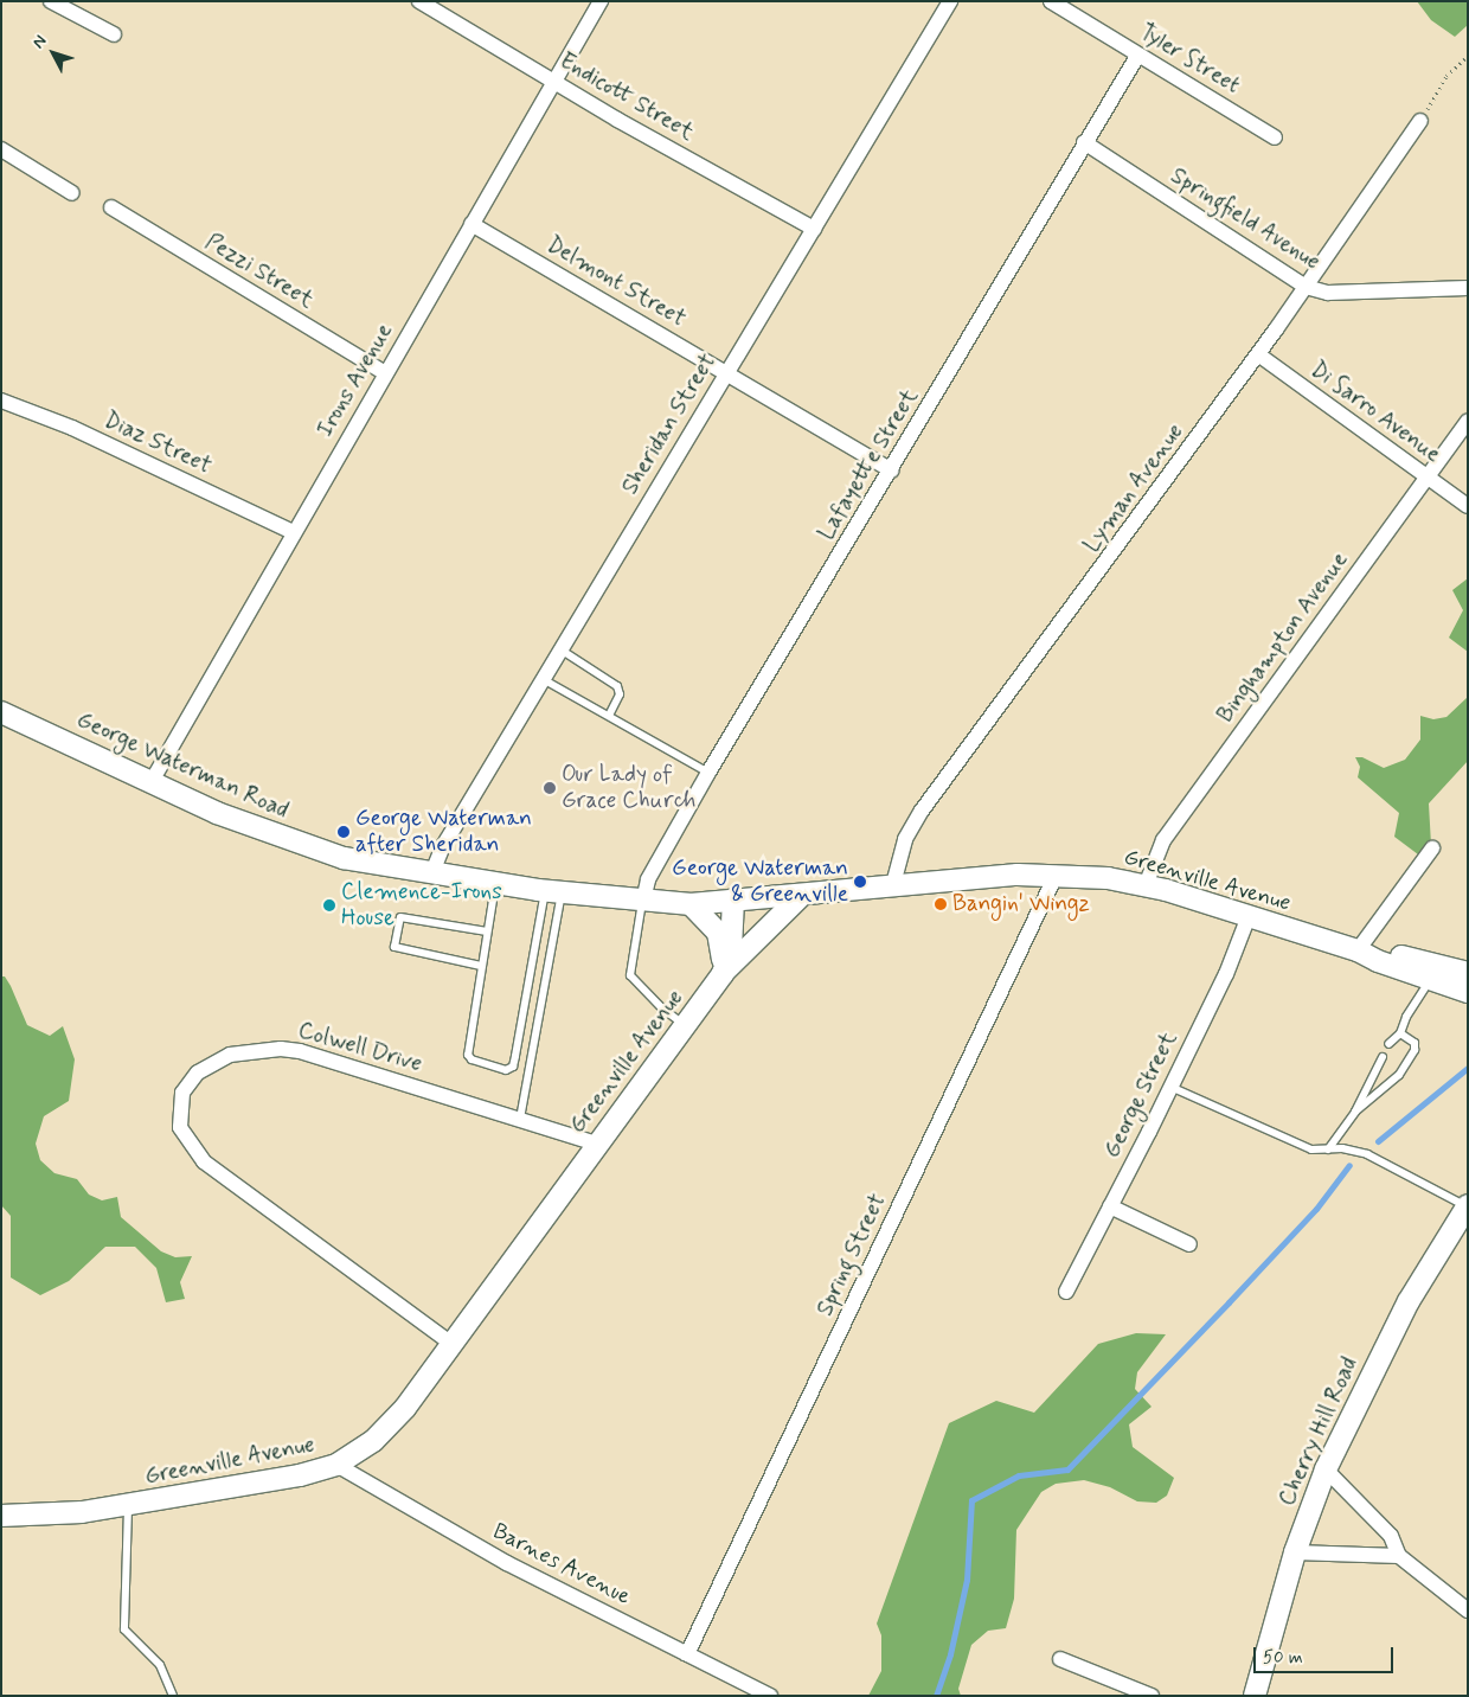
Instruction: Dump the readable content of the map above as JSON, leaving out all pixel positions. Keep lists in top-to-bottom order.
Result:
{
  "streets": {
    "main road": ["George Waterman Road", "Greenville Avenue", "Cherry Hill Road"],
    "street": [
      "Tyler Street",
      "Endicott Street",
      "Springfield Avenue",
      "Pezzi Street",
      "Delmont Street",
      "Irons Avenue",
      "Di Sarro Avenue",
      "Sheridan Street",
      "Diaz Street",
      "Lafayette Street",
      "Lyman Avenue",
      "Binghampton Avenue",
      "Colwell Drive",
      "George Street",
      "Spring Street",
      "Barnes Avenue"
    ]
  },
  "crossings": [
    ["Tyler Street", "Lafayette Street"],
    ["Endicott Street", "Irons Avenue"],
    ["Endicott Street", "Sheridan Street"],
    ["Springfield Avenue", "Lafayette Street"],
    ["Springfield Avenue", "Lyman Avenue"],
    ["Pezzi Street", "Irons Avenue"],
    ["Delmont Street", "Irons Avenue"],
    ["Delmont Street", "Sheridan Street"],
    ["Delmont Street", "Lafayette Street"],
    ["Irons Avenue", "Diaz Street"],
    ["Irons Avenue", "George Waterman Road"],
    ["Di Sarro Avenue", "Lyman Avenue"],
    ["Di Sarro Avenue", "Binghampton Avenue"],
    ["Sheridan Street", "George Waterman Road"],
    ["Lafayette Street", "George Waterman Road"],
    ["Lyman Avenue", "Greenville Avenue"],
    ["Binghampton Avenue", "Greenville Avenue"],
    ["George Waterman Road", "Greenville Avenue"],
    ["Greenville Avenue", "Colwell Drive"],
    ["Greenville Avenue", "George Street"],
    ["Greenville Avenue", "Spring Street"],
    ["Greenville Avenue", "Barnes Avenue"],
    ["Spring Street", "Barnes Avenue"]
  ],
  "places": [
    "Our Lady of Grace Church",
    "George Waterman after Sheridan",
    "George Waterman & Greenville",
    "Bangin' Wingz",
    "Clemence-Irons House"
  ],
  "scale_bar": "50 m",
  "north": "top left"
}
